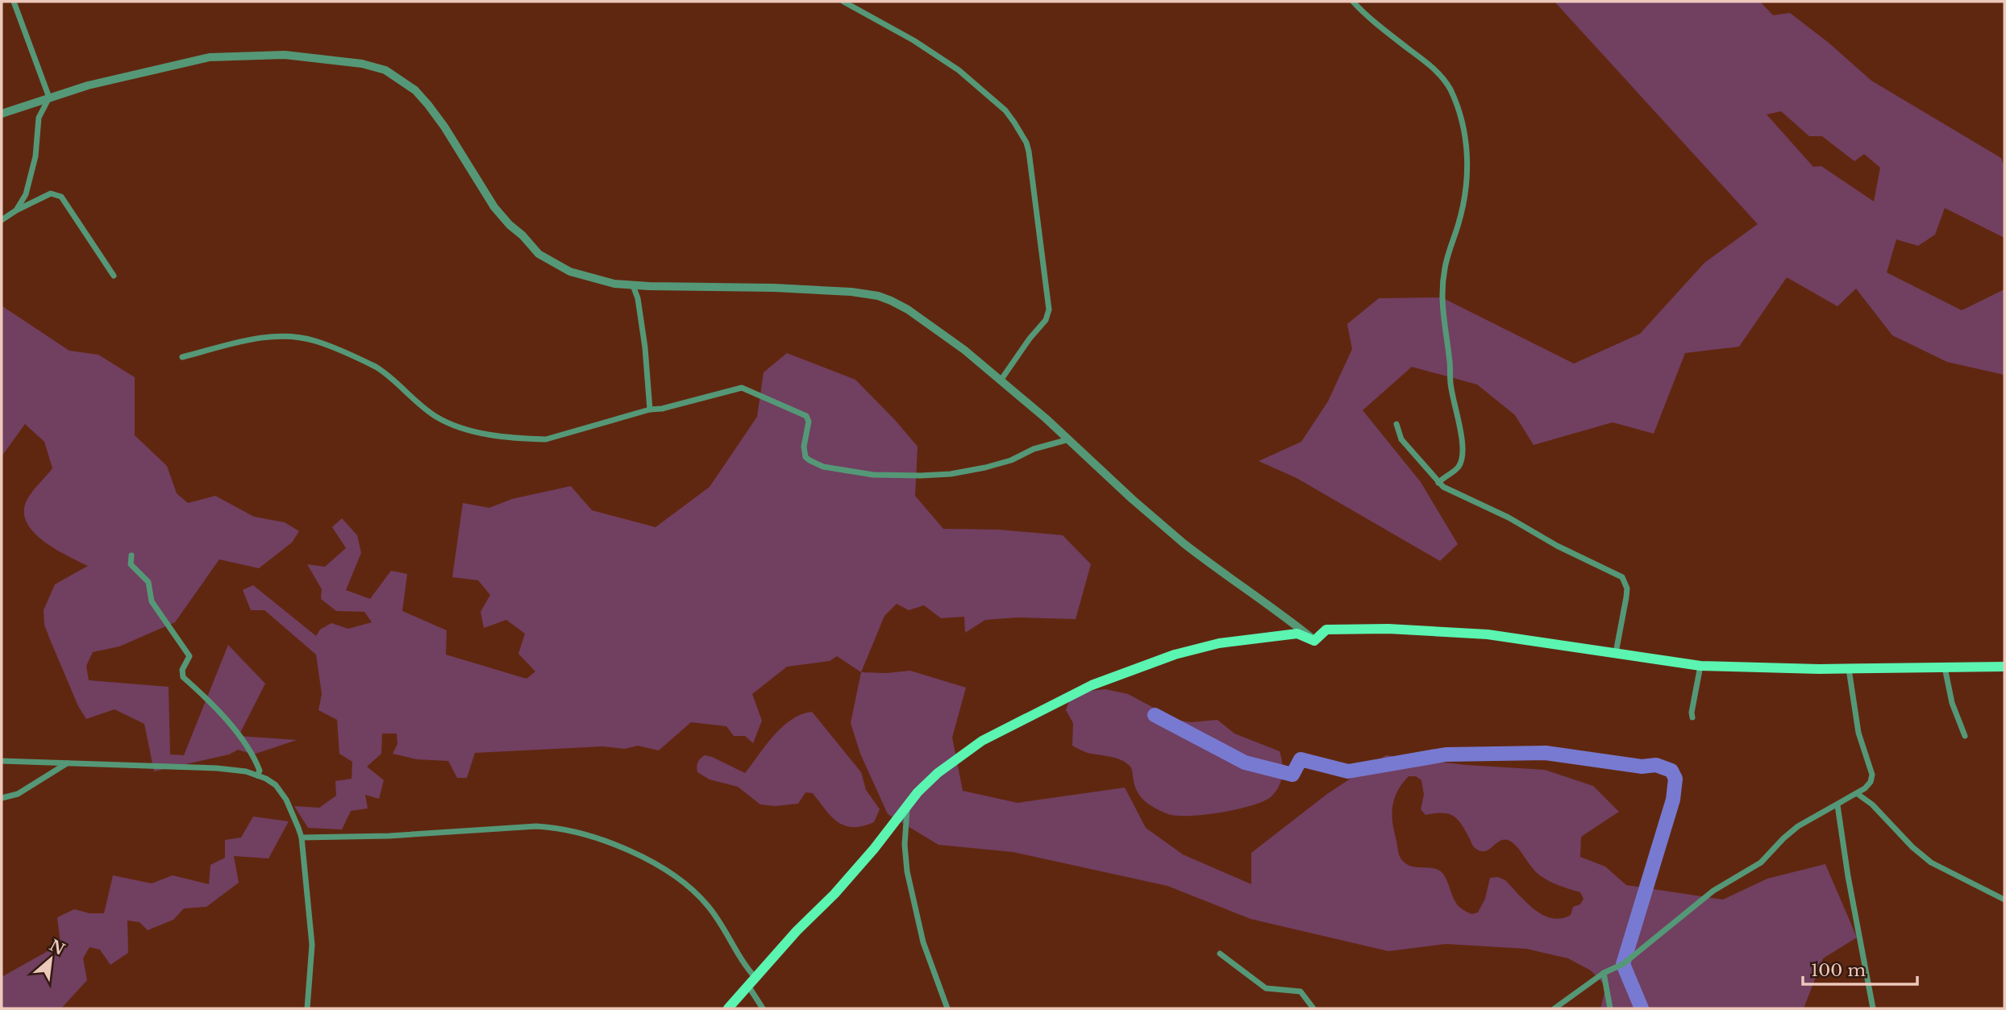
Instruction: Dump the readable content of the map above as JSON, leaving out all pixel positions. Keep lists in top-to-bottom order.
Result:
{
  "scale_bar": "100 m",
  "north": "top right"
}
